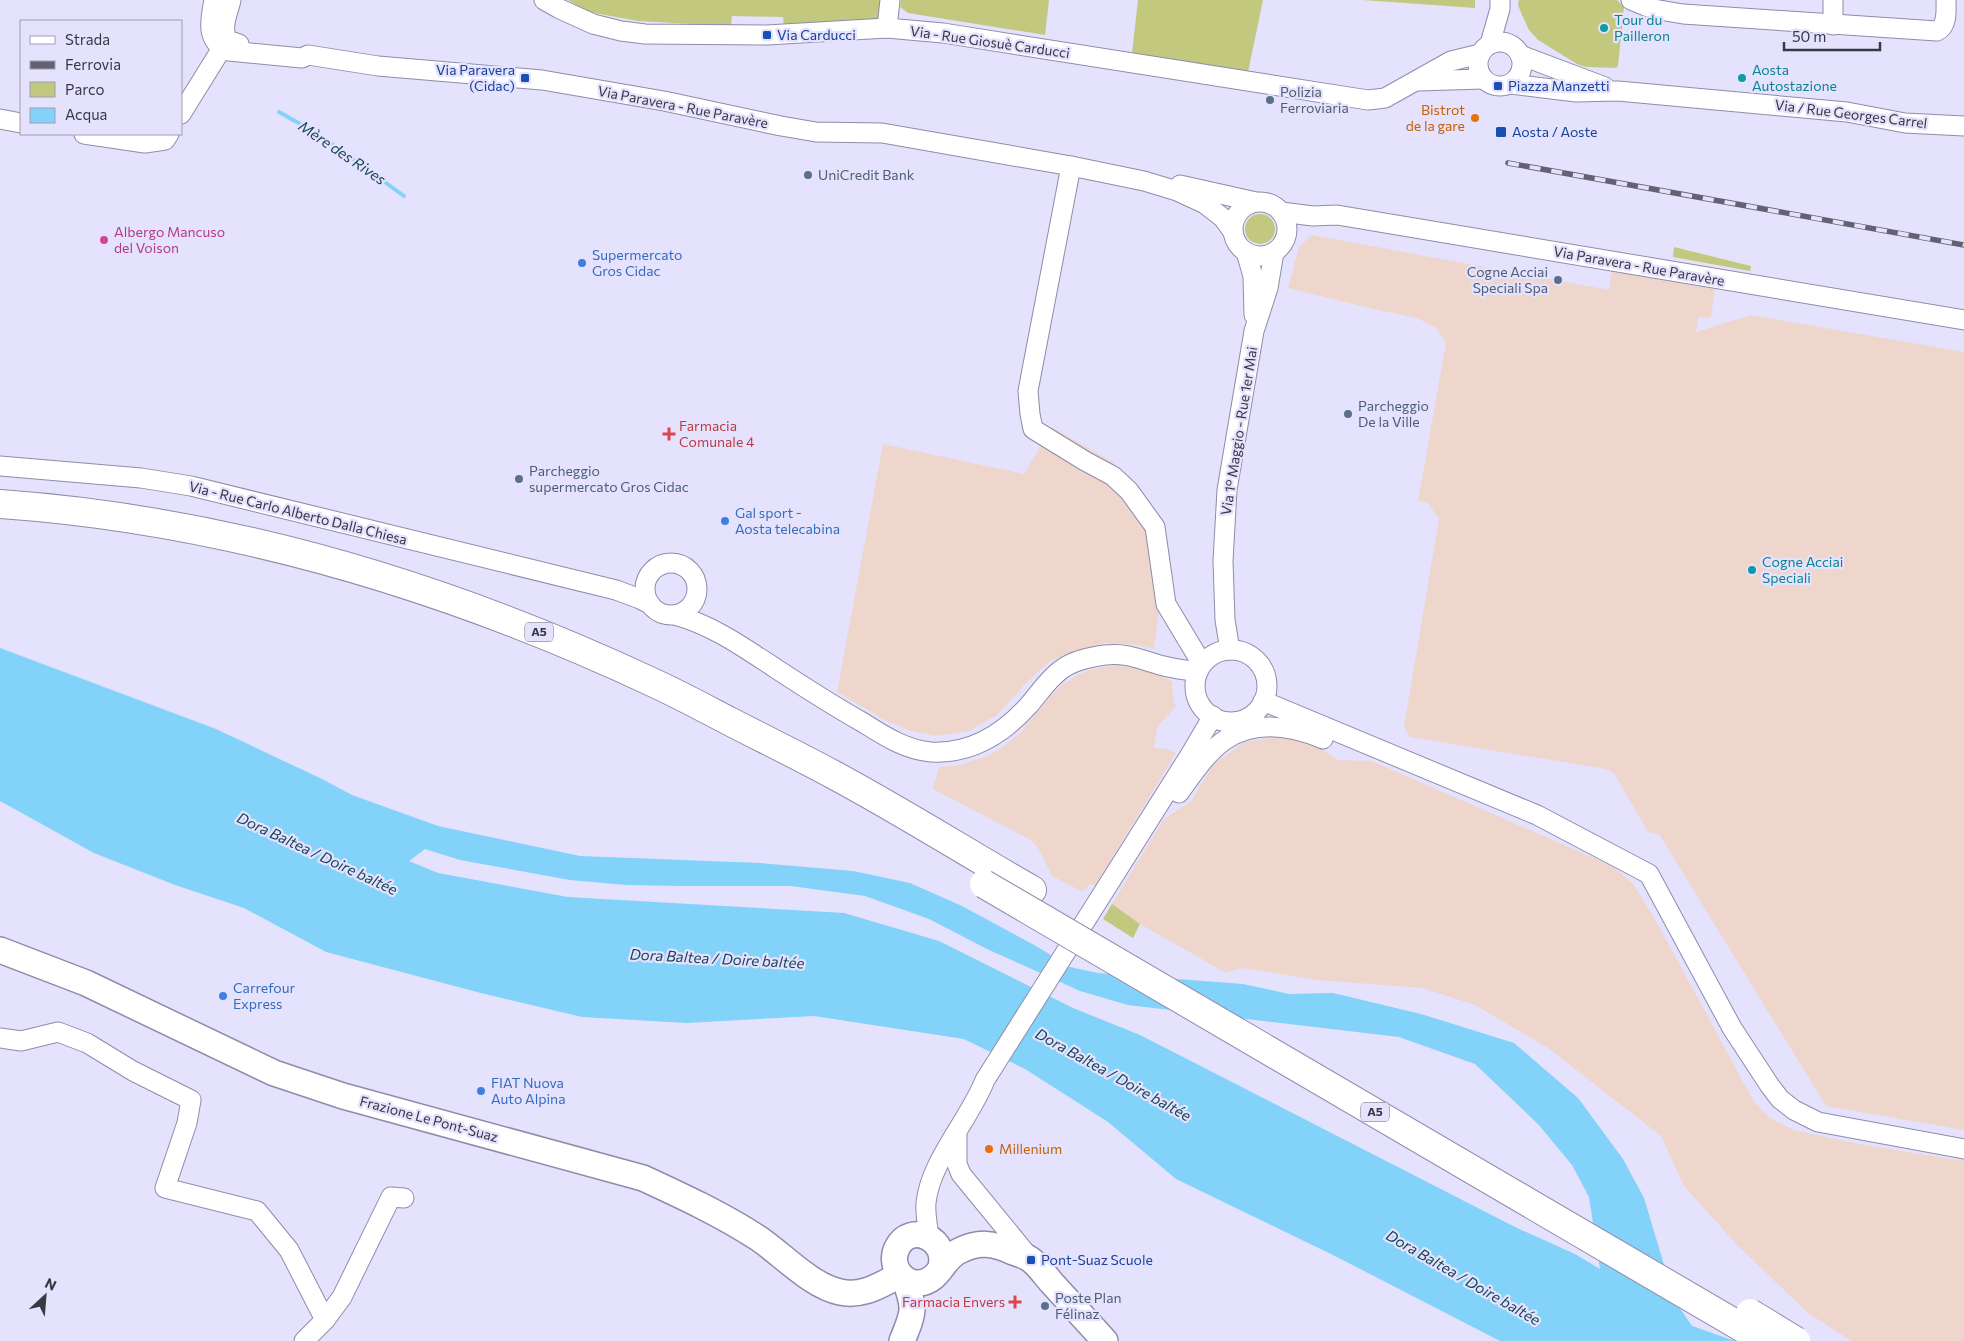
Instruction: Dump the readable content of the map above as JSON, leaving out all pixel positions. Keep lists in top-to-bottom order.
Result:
{
  "streets": {
    "highway": ["A5"],
    "main road": ["Frazione Le Pont-Suaz"],
    "street": [
      "Via - Rue Giosuè Carducci",
      "Via Paravera - Rue Paravère",
      "Via / Rue Georges Carrel",
      "Via 1° Maggio - Rue 1er Mai",
      "Via - Rue Carlo Alberto Dalla Chiesa"
    ]
  },
  "crossings": [
    ["Via Paravera - Rue Paravère", "Via 1° Maggio - Rue 1er Mai"]
  ],
  "water": ["Mère des Rives", "Dora Baltea / Doire baltée"],
  "places": {
    "other": [
      "Tour du Pailleron",
      "Aosta Autostazione",
      "Polizia Ferroviaria",
      "Bistrot de la gare",
      "UniCredit Bank",
      "Albergo Mancuso del Voison",
      "Supermercato Gros Cidac",
      "Cogne Acciai Speciali Spa",
      "Parcheggio De la Ville",
      "Parcheggio supermercato Gros Cidac",
      "Gal sport - Aosta telecabina",
      "Cogne Acciai Speciali",
      "Carrefour Express",
      "FIAT Nuova Auto Alpina",
      "Millenium",
      "Poste Plan Félinaz"
    ],
    "transit": [
      "Via Carducci",
      "Via Paravera (Cidac)",
      "Piazza Manzetti",
      "Aosta / Aoste",
      "Pont-Suaz Scuole"
    ],
    "health": ["Farmacia Comunale 4", "Farmacia Envers"]
  },
  "legend": [
    "Strada",
    "Ferrovia",
    "Parco",
    "Acqua"
  ],
  "scale_bar": "50 m",
  "north": "top right"
}
